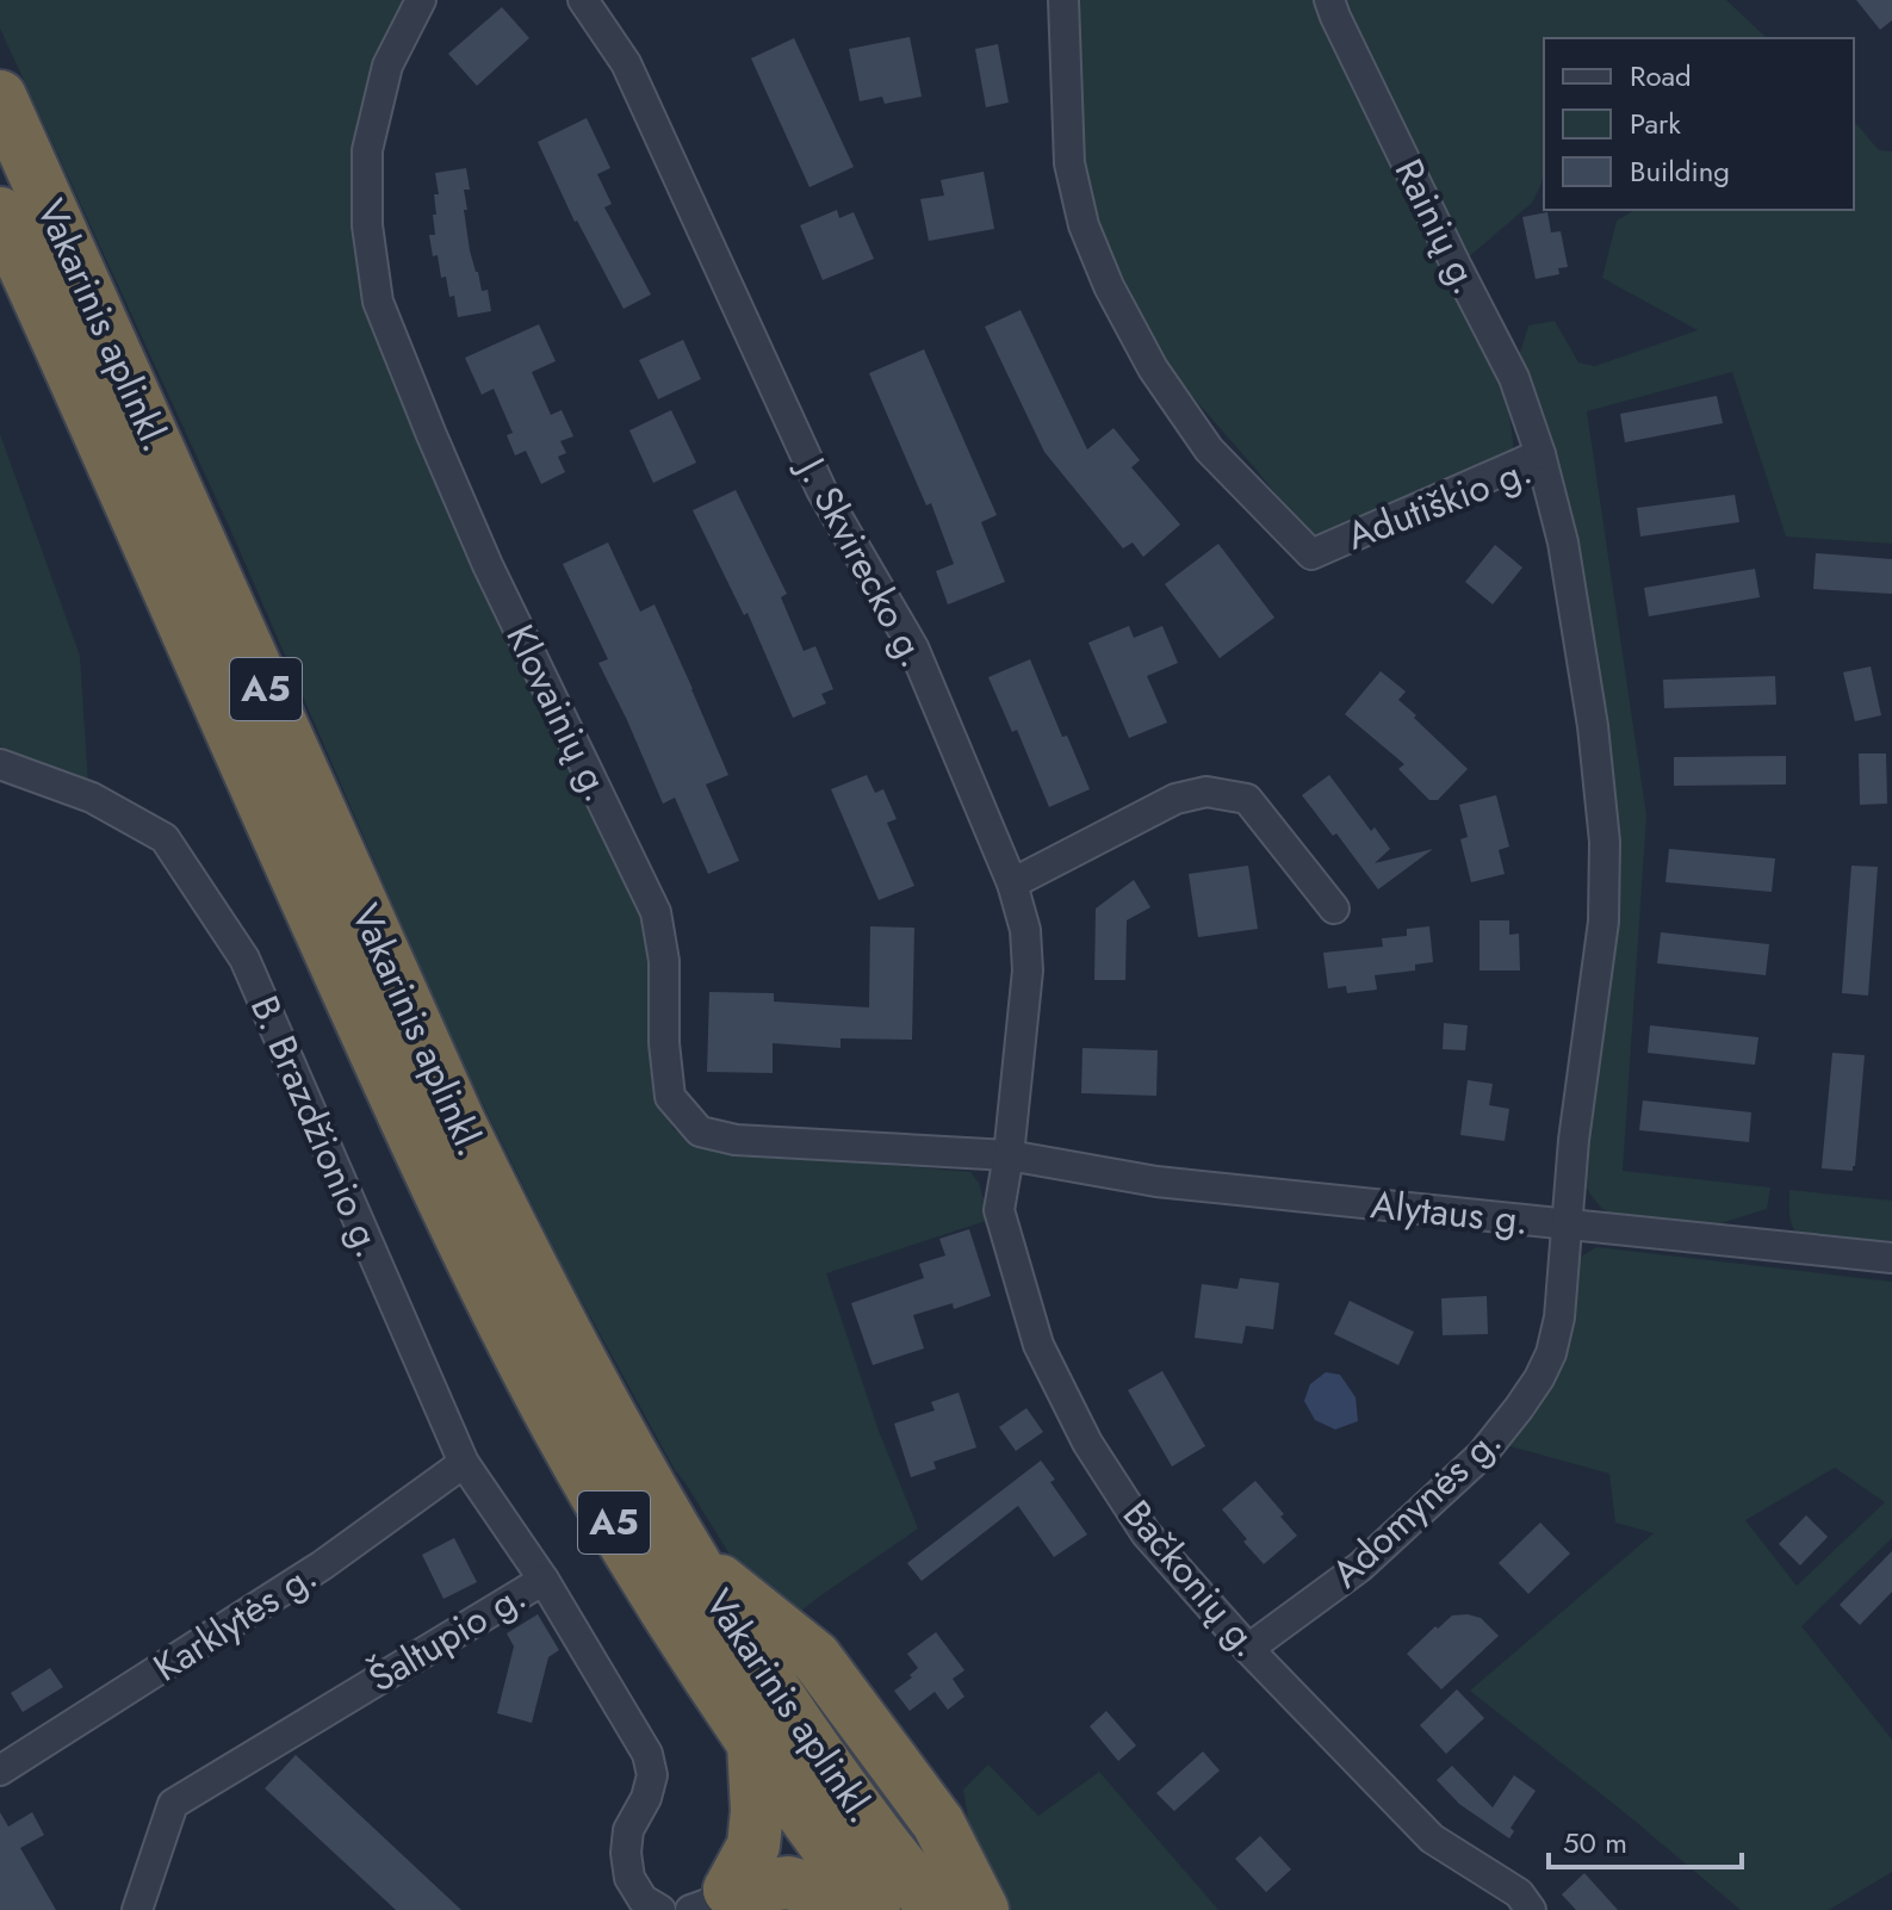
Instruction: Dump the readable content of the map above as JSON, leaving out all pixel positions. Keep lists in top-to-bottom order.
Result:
{
  "streets": {
    "highway": ["Vakarinis aplinkl.", "A5"],
    "street": [
      "Rainių g.",
      "Adutiškio g.",
      "J. Skvirecko g.",
      "Klovainių g.",
      "B. Brazdžionio g.",
      "Alytaus g.",
      "Adomynės g.",
      "Bačkonių g.",
      "Karklytės g.",
      "Šaltupio g."
    ]
  },
  "crossings": [
    ["Rainių g.", "Adutiškio g."],
    ["Adutiškio g.", "Alytaus g."],
    ["Adutiškio g.", "Adomynės g."],
    ["J. Skvirecko g.", "Klovainių g."],
    ["J. Skvirecko g.", "Alytaus g."],
    ["J. Skvirecko g.", "Bačkonių g."],
    ["Klovainių g.", "Alytaus g."],
    ["Klovainių g.", "Bačkonių g."],
    ["B. Brazdžionio g.", "Karklytės g."],
    ["B. Brazdžionio g.", "Šaltupio g."],
    ["Alytaus g.", "Adomynės g."],
    ["Alytaus g.", "Bačkonių g."],
    ["Adomynės g.", "Bačkonių g."]
  ],
  "legend": ["Road", "Park", "Building"],
  "scale_bar": "50 m"
}
